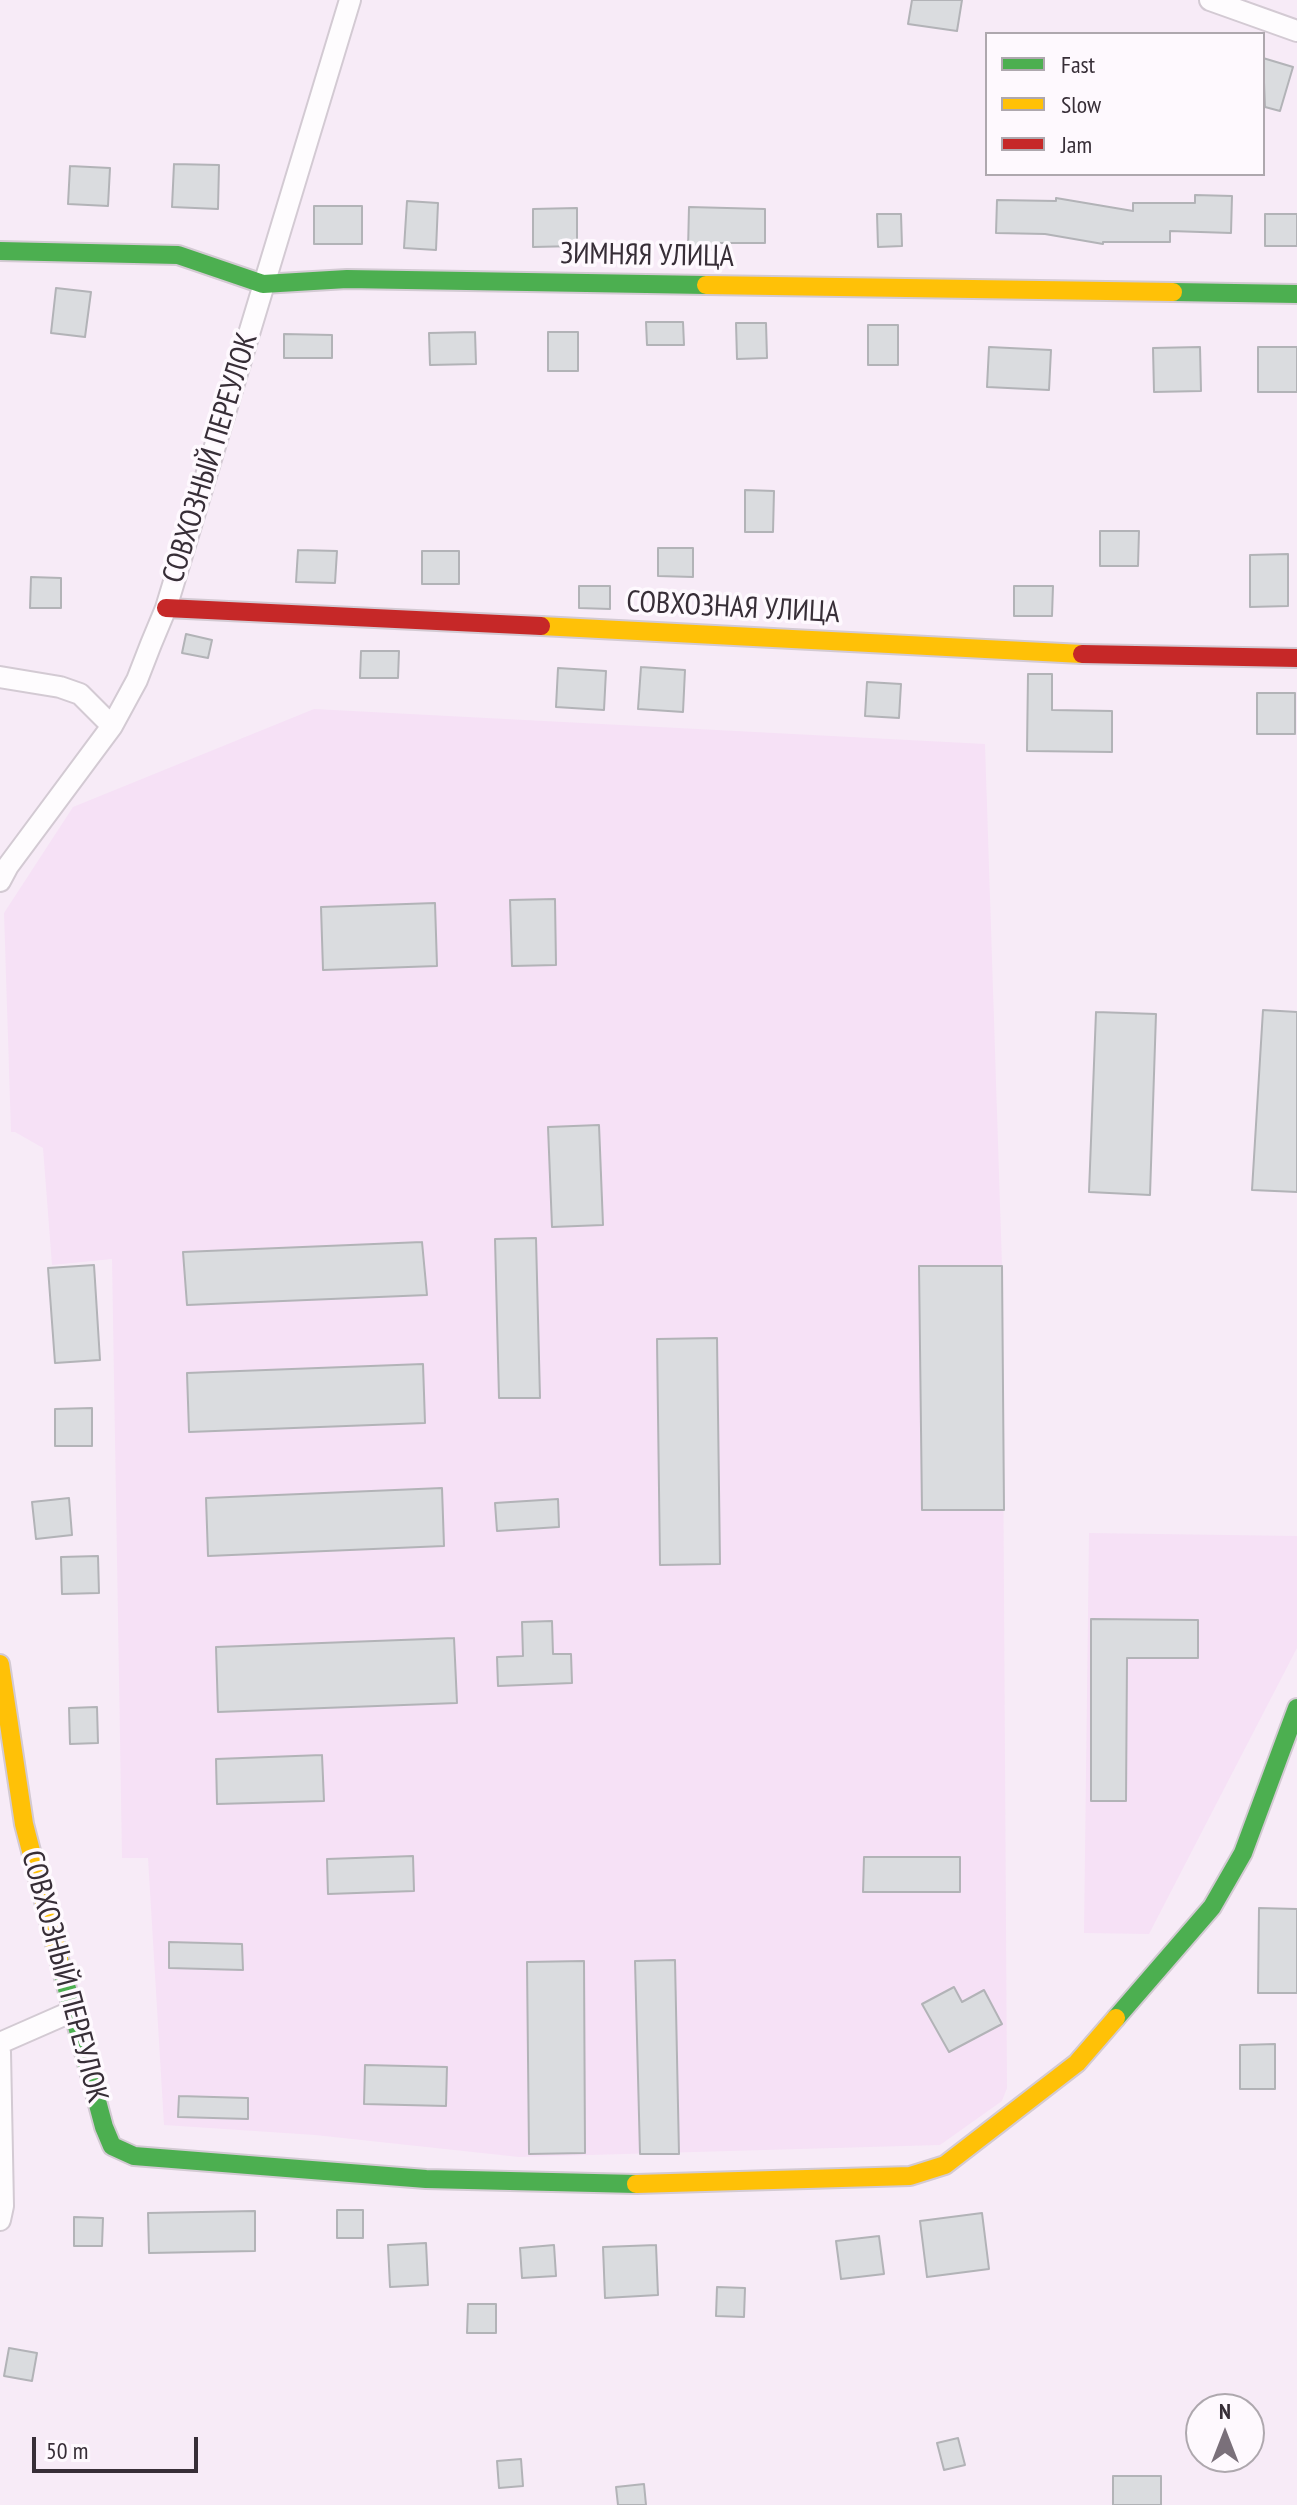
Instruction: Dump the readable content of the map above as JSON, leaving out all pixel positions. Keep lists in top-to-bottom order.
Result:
{
  "streets": {
    "street": ["ЗИМНЯЯ УЛИЦА", "СОВХОЗНЫЙ ПЕРЕУЛОК", "СОВХОЗНАЯ УЛИЦА"]
  },
  "crossings": [
    ["ЗИМНЯЯ УЛИЦА", "СОВХОЗНЫЙ ПЕРЕУЛОК"],
    ["СОВХОЗНЫЙ ПЕРЕУЛОК", "СОВХОЗНАЯ УЛИЦА"]
  ],
  "legend": ["Fast", "Slow", "Jam"],
  "scale_bar": "50 m",
  "north": "top"
}
